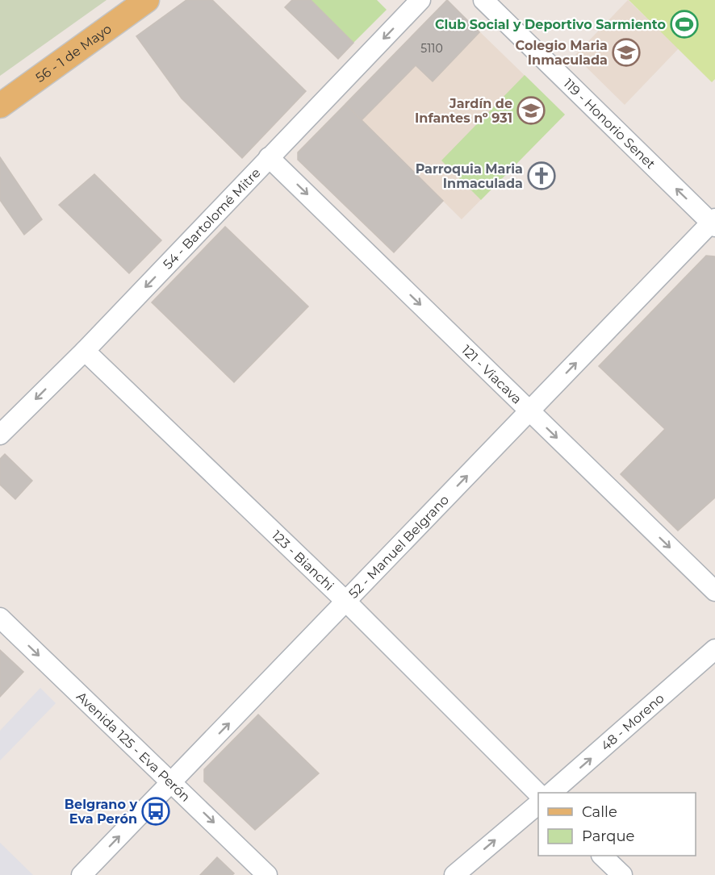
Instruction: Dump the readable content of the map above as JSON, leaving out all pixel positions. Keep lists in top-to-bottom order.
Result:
{
  "streets": {
    "main road": ["56 - 1 de Mayo"],
    "street": [
      "119 - Honorio Senet",
      "54 - Bartolomé Mitre",
      "121 - Viacava",
      "52 - Manuel Belgrano",
      "123 - Bianchi",
      "48 - Moreno",
      "Avenida 125 - Eva Perón"
    ]
  },
  "crossings": [
    ["119 - Honorio Senet", "52 - Manuel Belgrano"],
    ["54 - Bartolomé Mitre", "121 - Viacava"],
    ["54 - Bartolomé Mitre", "123 - Bianchi"],
    ["121 - Viacava", "52 - Manuel Belgrano"],
    ["52 - Manuel Belgrano", "123 - Bianchi"],
    ["52 - Manuel Belgrano", "Avenida 125 - Eva Perón"]
  ],
  "one_way": [
    "119 - Honorio Senet",
    "54 - Bartolomé Mitre",
    "121 - Viacava",
    "52 - Manuel Belgrano",
    "48 - Moreno",
    "Avenida 125 - Eva Perón"
  ],
  "places": {
    "sports": ["Club Social y Deportivo Sarmiento"],
    "school or university": ["Colegio Maria Inmaculada", "Jardín de Infantes nº 931"],
    "church": ["Parroquia Maria Inmaculada"],
    "bus stop": ["Belgrano y Eva Perón"]
  },
  "house_numbers": ["5110"],
  "legend": ["Calle", "Parque"]
}
